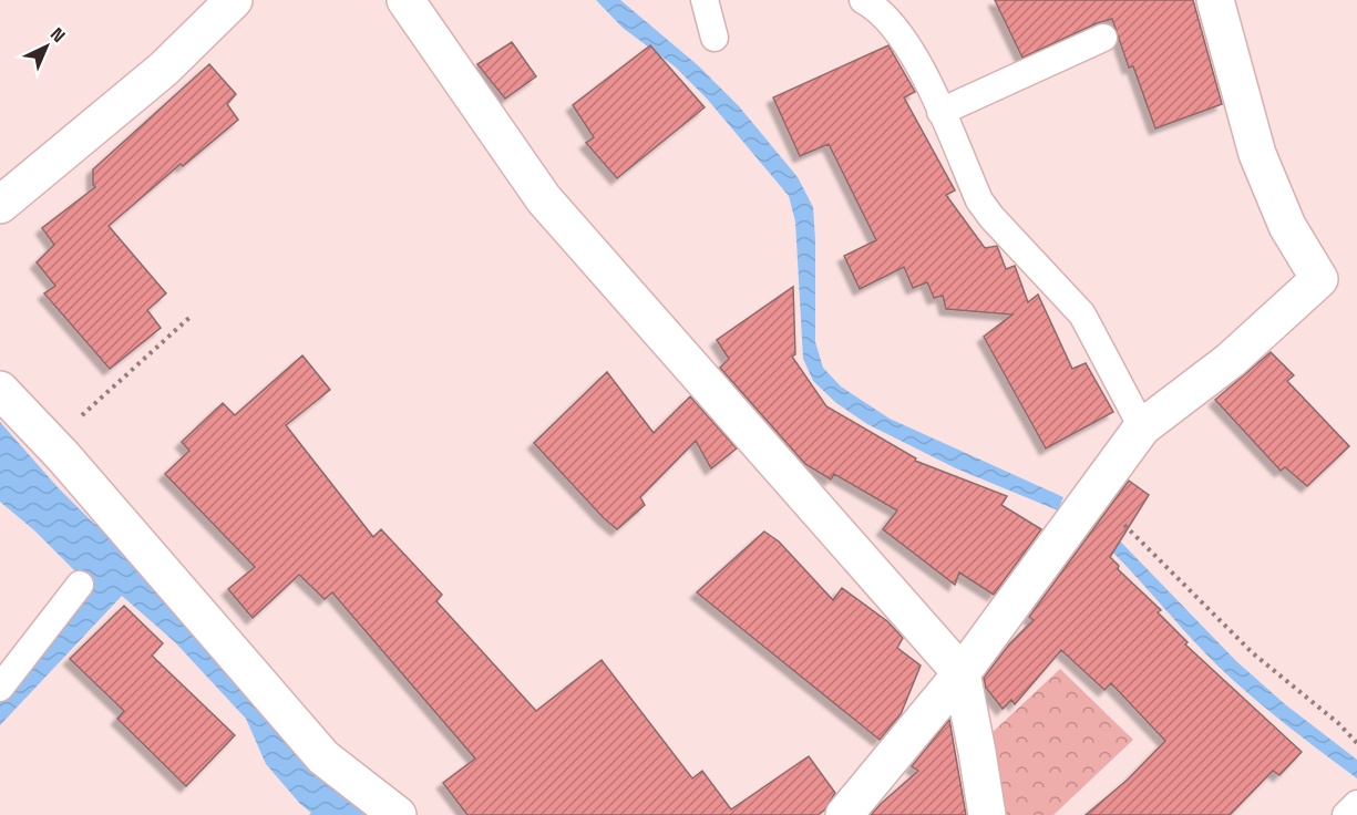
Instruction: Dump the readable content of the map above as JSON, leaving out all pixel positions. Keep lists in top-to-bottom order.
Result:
{
  "north": "top right"
}
